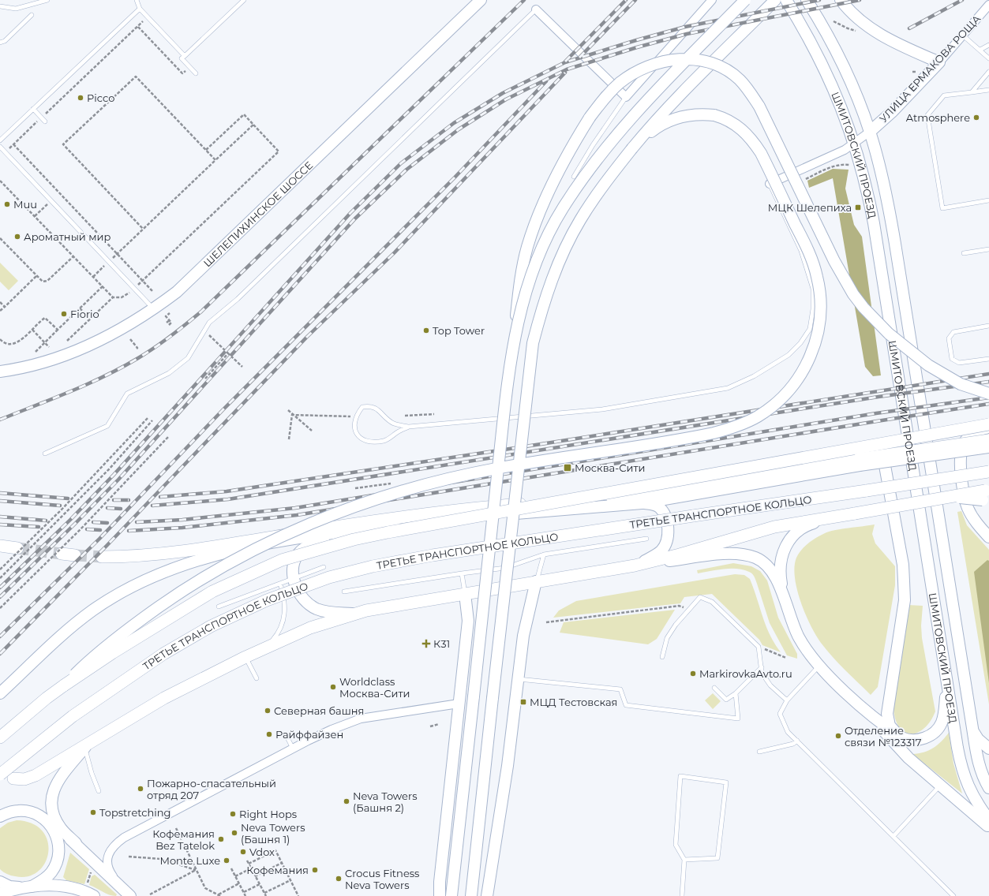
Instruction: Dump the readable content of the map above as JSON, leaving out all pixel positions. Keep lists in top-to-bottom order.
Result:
{
  "streets": {
    "main road": [
      "УЛИЦА ЕРМАКОВА РОЩА",
      "ШМИТОВСКИЙ ПРОЕЗД",
      "ШЕЛЕПИХИНСКОЕ ШОССЕ",
      "ТРЕТЬЕ ТРАНСПОРТНОЕ КОЛЬЦО"
    ]
  },
  "crossings": [
    ["УЛИЦА ЕРМАКОВА РОЩА", "ШМИТОВСКИЙ ПРОЕЗД"]
  ],
  "places": {
    "other": [
      "Picco",
      "Atmosphere",
      "Muu",
      "Ароматный мир",
      "Fiorio",
      "Top Tower",
      "MarkirovkaAvto.ru",
      "Worldclass Москва-Сити",
      "Северная башня",
      "Райффайзен",
      "Отделение связи №123317",
      "Пожарно-спасательный отряд 207",
      "Neva Towers (Башня 2)",
      "Topstretching",
      "Right Hops",
      "Neva Towers (Башня 1)",
      "Кофемания Bez Tatelok",
      "Vdox",
      "Monte Luxe",
      "Кофемания",
      "Crocus Fitness Neva Towers"
    ],
    "transit": ["МЦК Шелепиха", "Москва-Сити", "МЦД Тестовская"],
    "health": ["К31"]
  }
}
